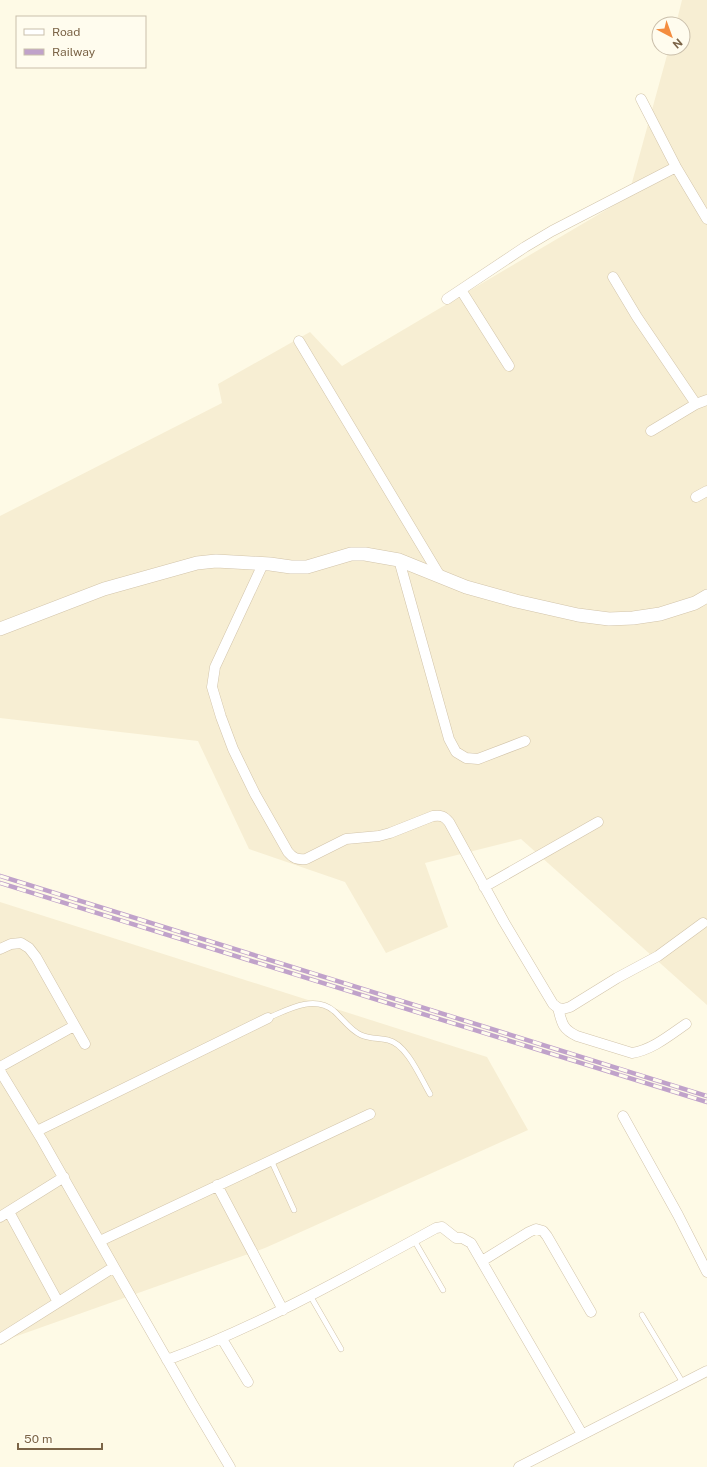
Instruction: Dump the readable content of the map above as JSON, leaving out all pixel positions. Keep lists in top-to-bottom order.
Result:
{
  "legend": ["Road", "Railway"],
  "scale_bar": "50 m",
  "north": "bottom right"
}
